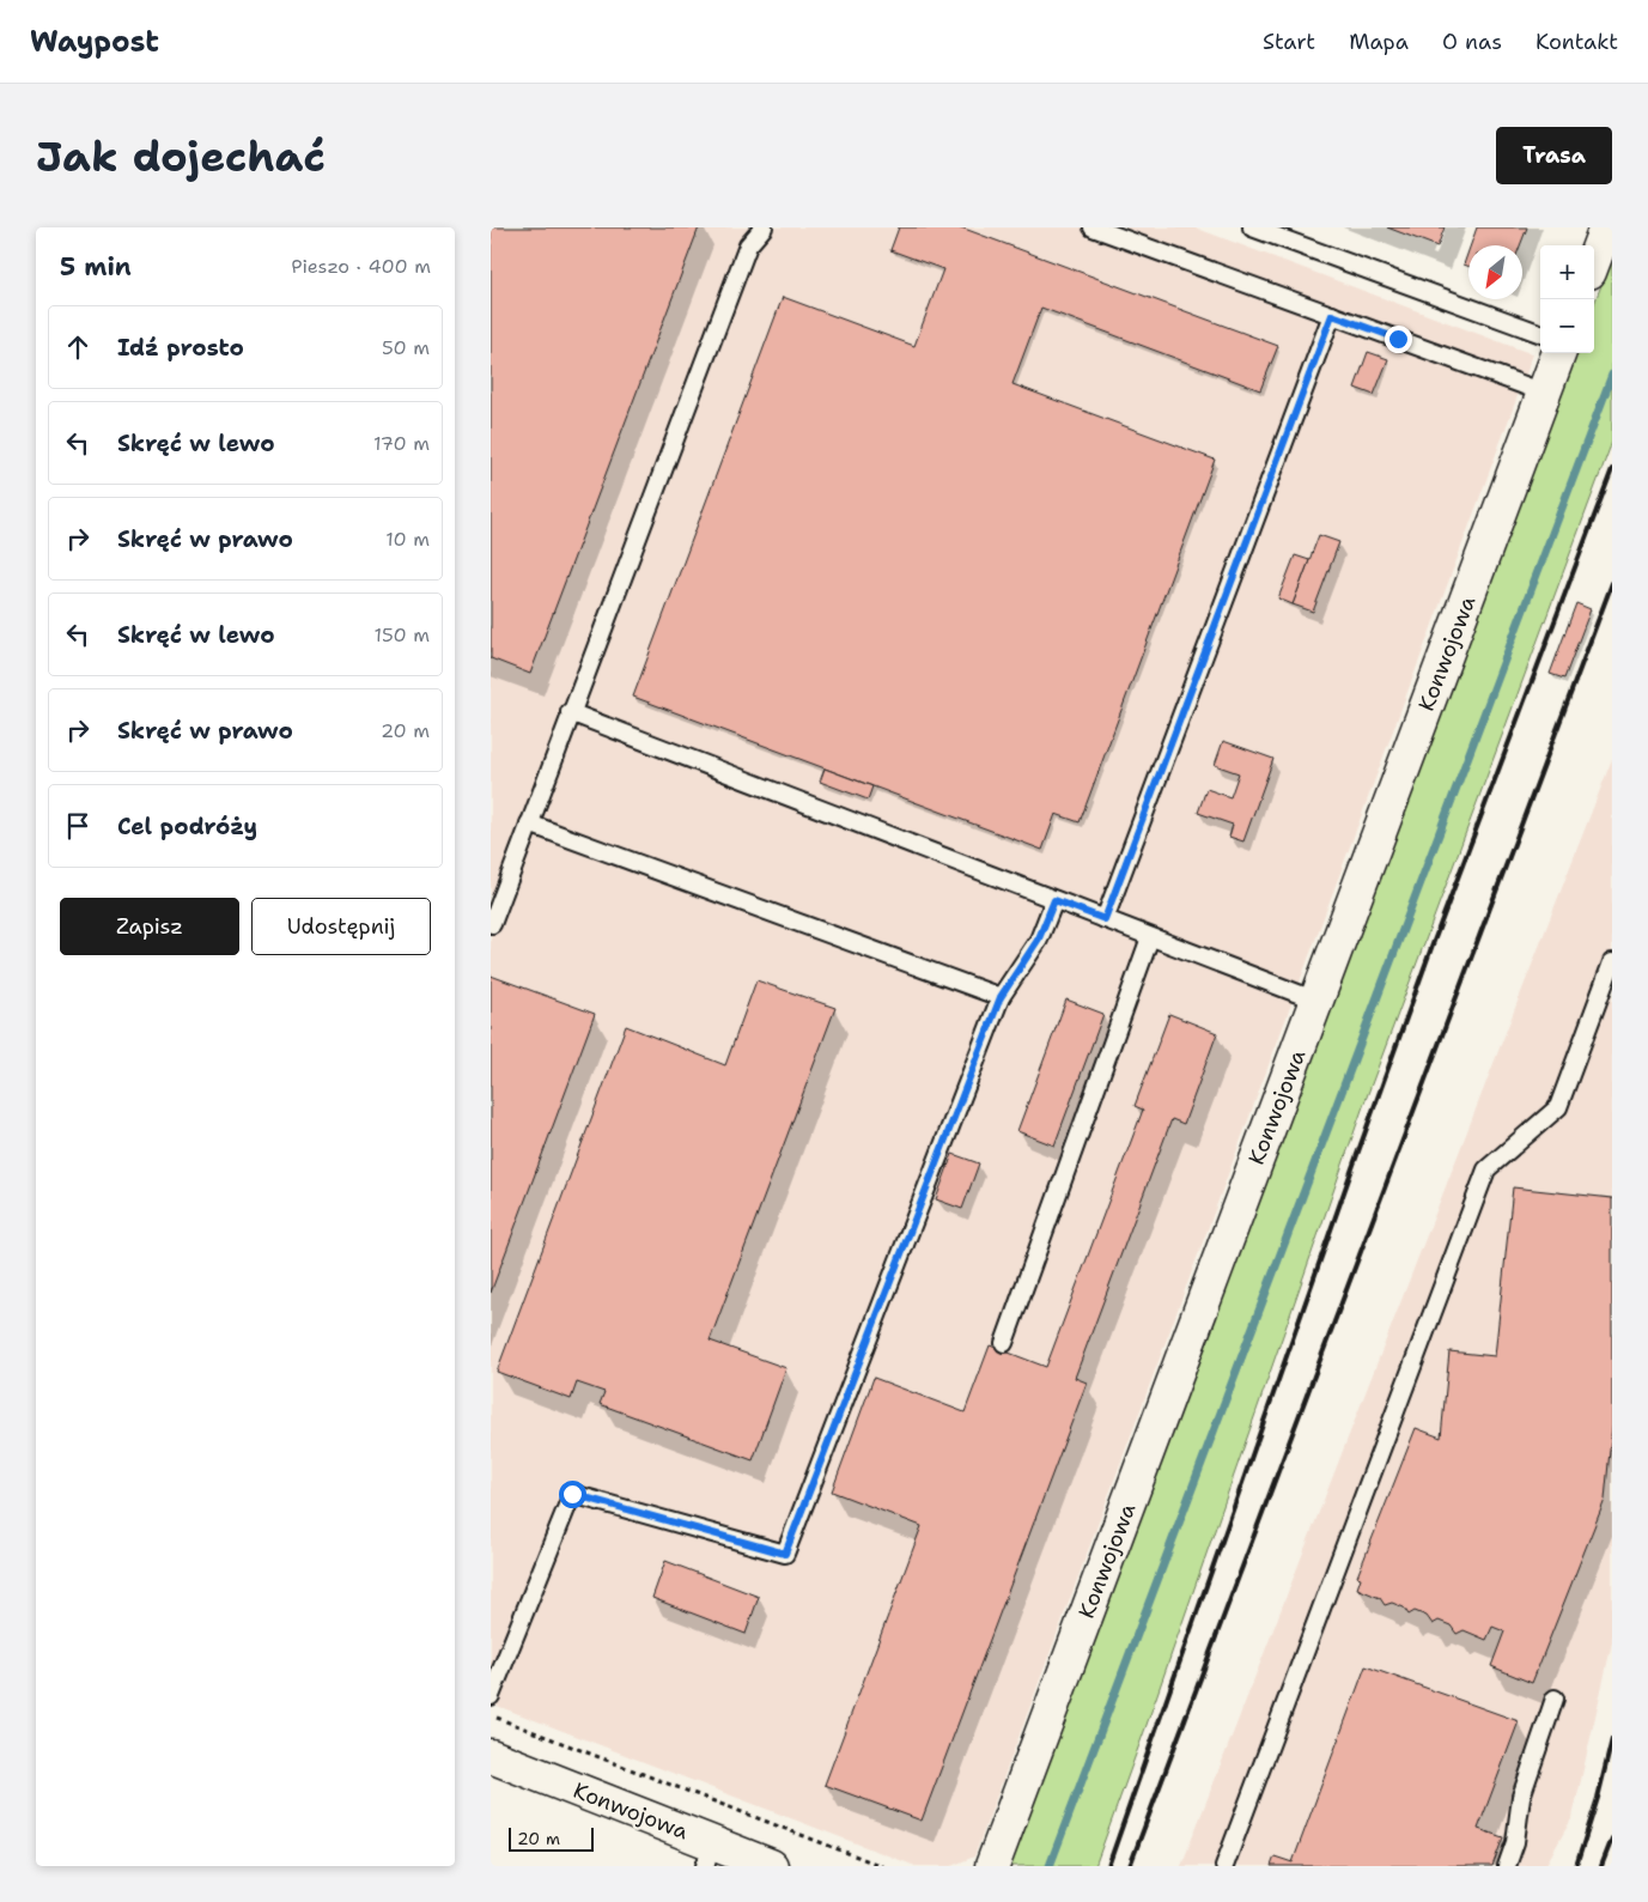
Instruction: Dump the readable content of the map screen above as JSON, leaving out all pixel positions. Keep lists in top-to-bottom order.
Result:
{
  "streets": {
    "street": ["Konwojowa"]
  },
  "scale_bar": "20 m",
  "north": "bottom left",
  "page": {
    "header": "Waypost",
    "nav": [
      "Start",
      "Mapa",
      "O nas",
      "Kontakt"
    ],
    "buttons": [
      "Trasa",
      ["Zapisz", "Udostępnij"]
    ],
    "title": "Jak dojechać",
    "heading": ["5 min", "Pieszo · 400 m"],
    "map_buttons": ["+", "−"],
    "list": [
      ["Idź prosto", "50 m"],
      ["Skręć w lewo", "170 m"],
      ["Skręć w prawo", "10 m"],
      ["Skręć w lewo", "150 m"],
      ["Skręć w prawo", "20 m"],
      "Cel podróży"
    ],
    "scale": "20 m"
  }
}
